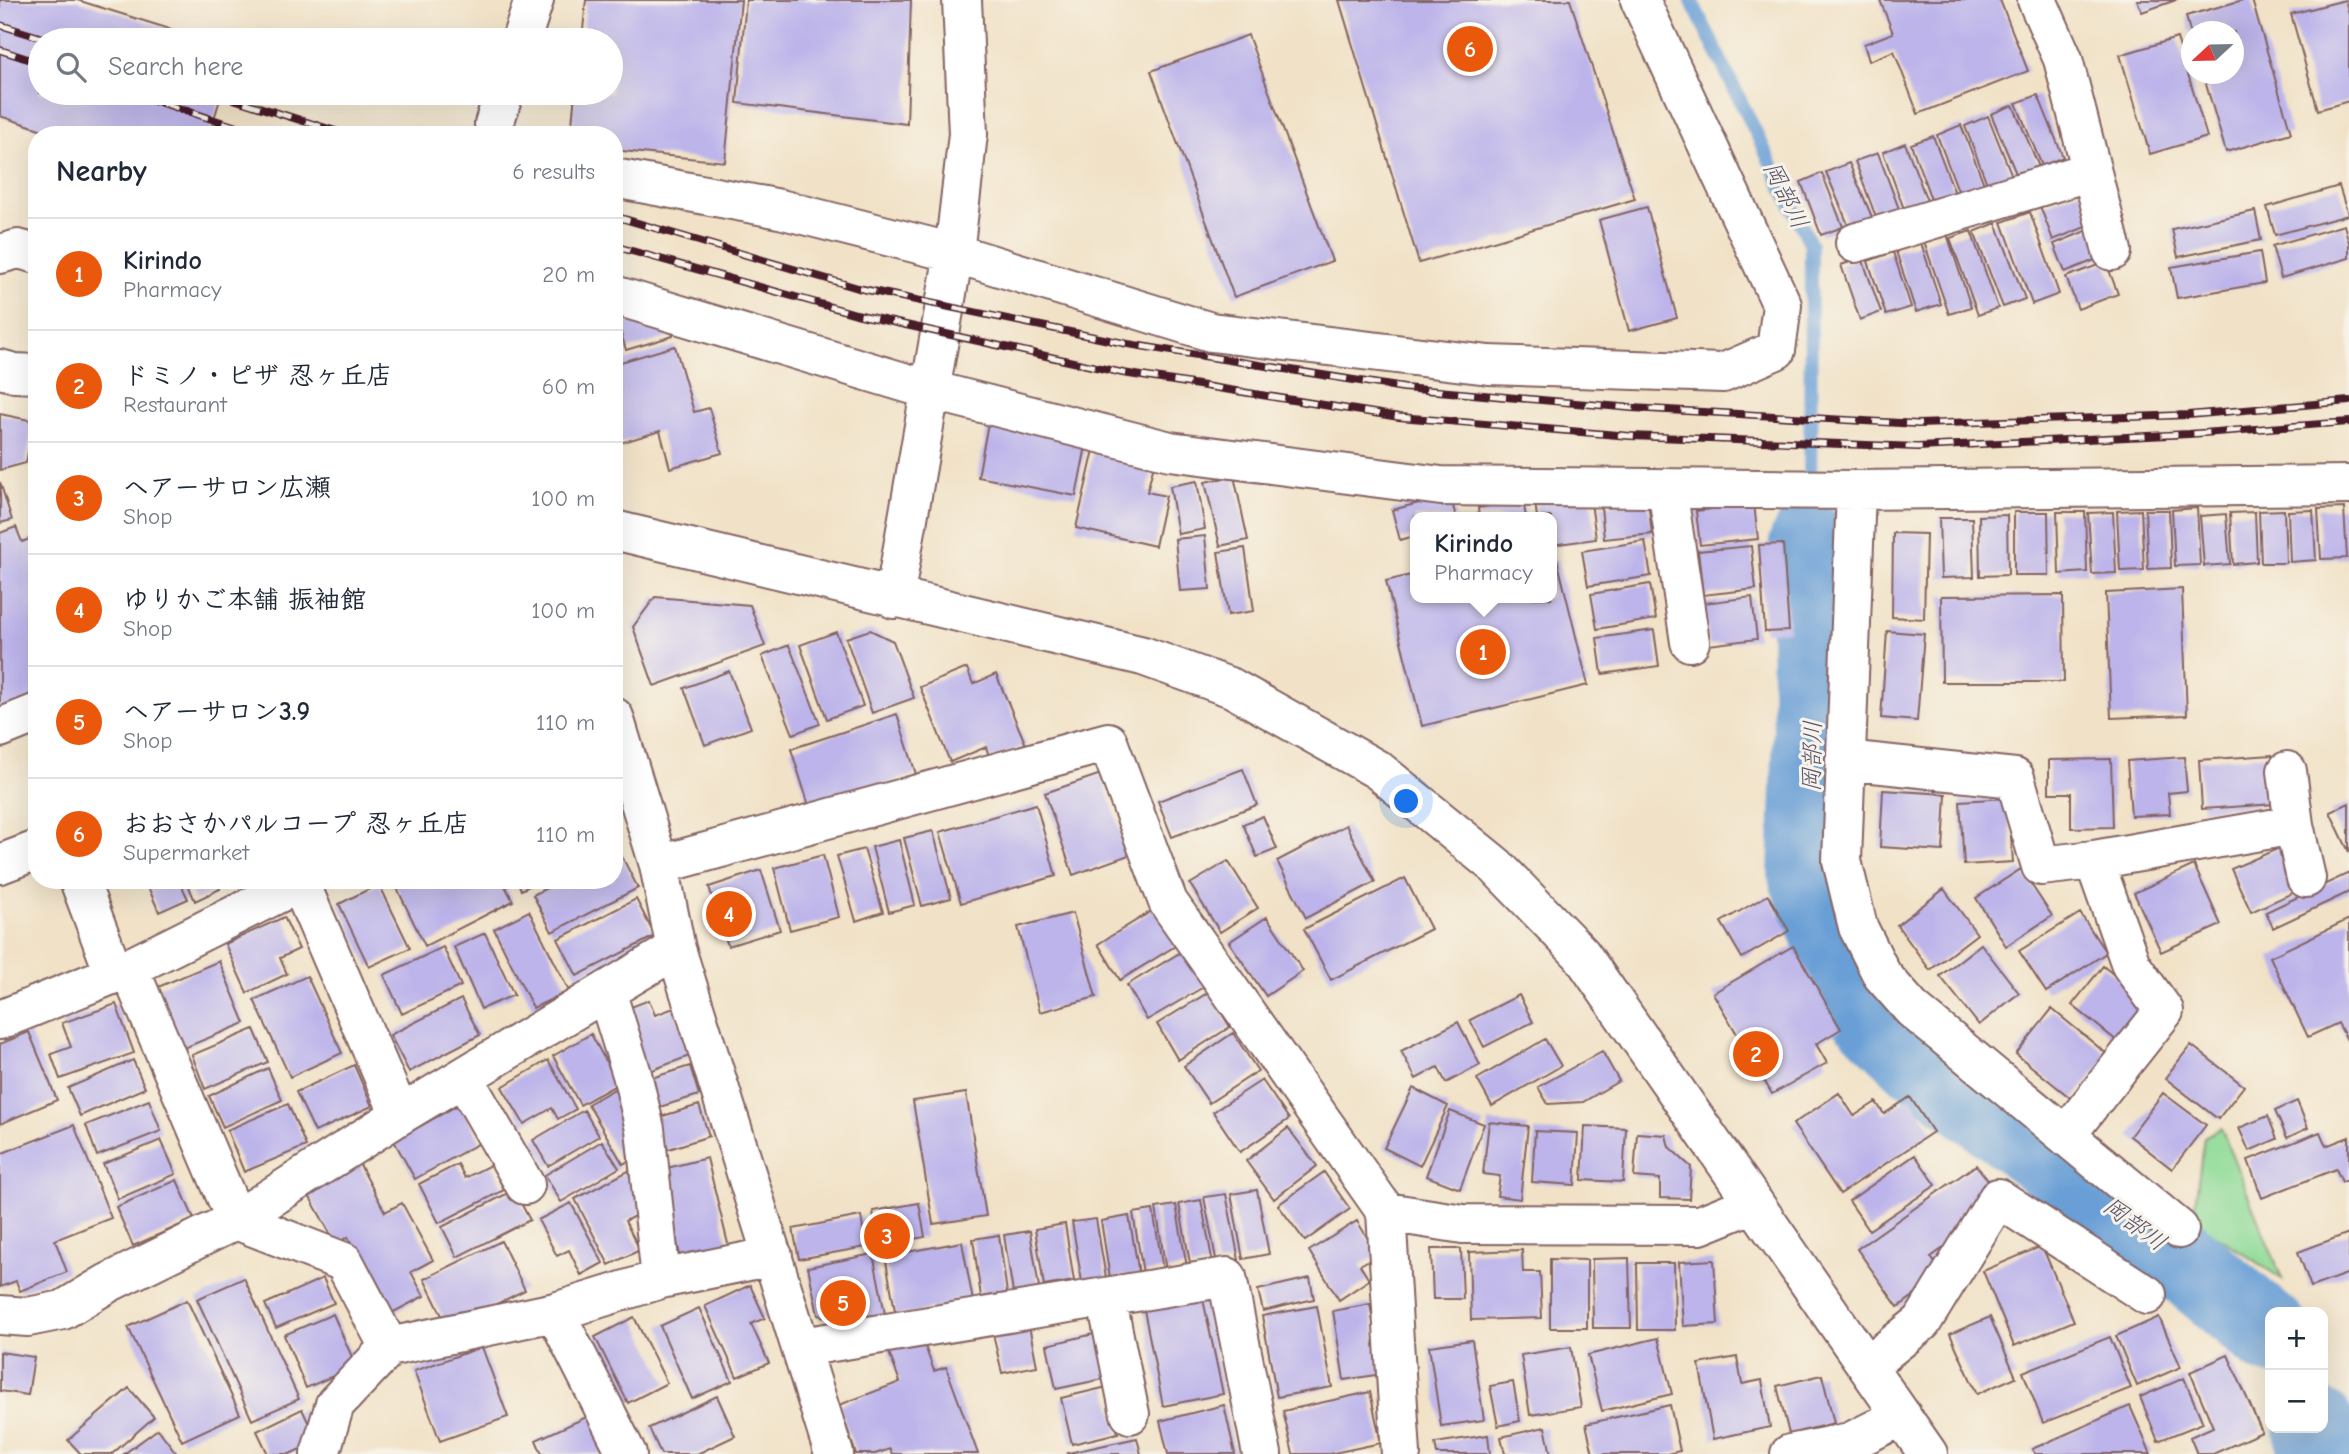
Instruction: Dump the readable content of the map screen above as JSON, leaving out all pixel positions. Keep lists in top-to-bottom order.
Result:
{
  "water": ["岡部川"],
  "north": "left",
  "page": {
    "pins": [
      "6",
      "1",
      "4",
      "2",
      "3",
      "5"
    ],
    "search": "Search here",
    "heading": ["Nearby", "6 results"],
    "list": [
      {
        "mark": "1",
        "name": "Kirindo",
        "note": "Pharmacy",
        "value": "20 m"
      },
      {
        "mark": "2",
        "name": "ドミノ・ピザ 忍ヶ丘店",
        "note": "Restaurant",
        "value": "60 m"
      },
      {
        "mark": "3",
        "name": "ヘアーサロン広瀬",
        "note": "Shop",
        "value": "100 m"
      },
      {
        "mark": "4",
        "name": "ゆりかご本舗 振袖館",
        "note": "Shop",
        "value": "100 m"
      },
      {
        "mark": "5",
        "name": "ヘアーサロン3.9",
        "note": "Shop",
        "value": "110 m"
      },
      {
        "mark": "6",
        "name": "おおさかパルコープ 忍ヶ丘店",
        "note": "Supermarket",
        "value": "110 m"
      }
    ],
    "popup": ["Kirindo", "Pharmacy"],
    "map_buttons": ["+", "−"]
  }
}
